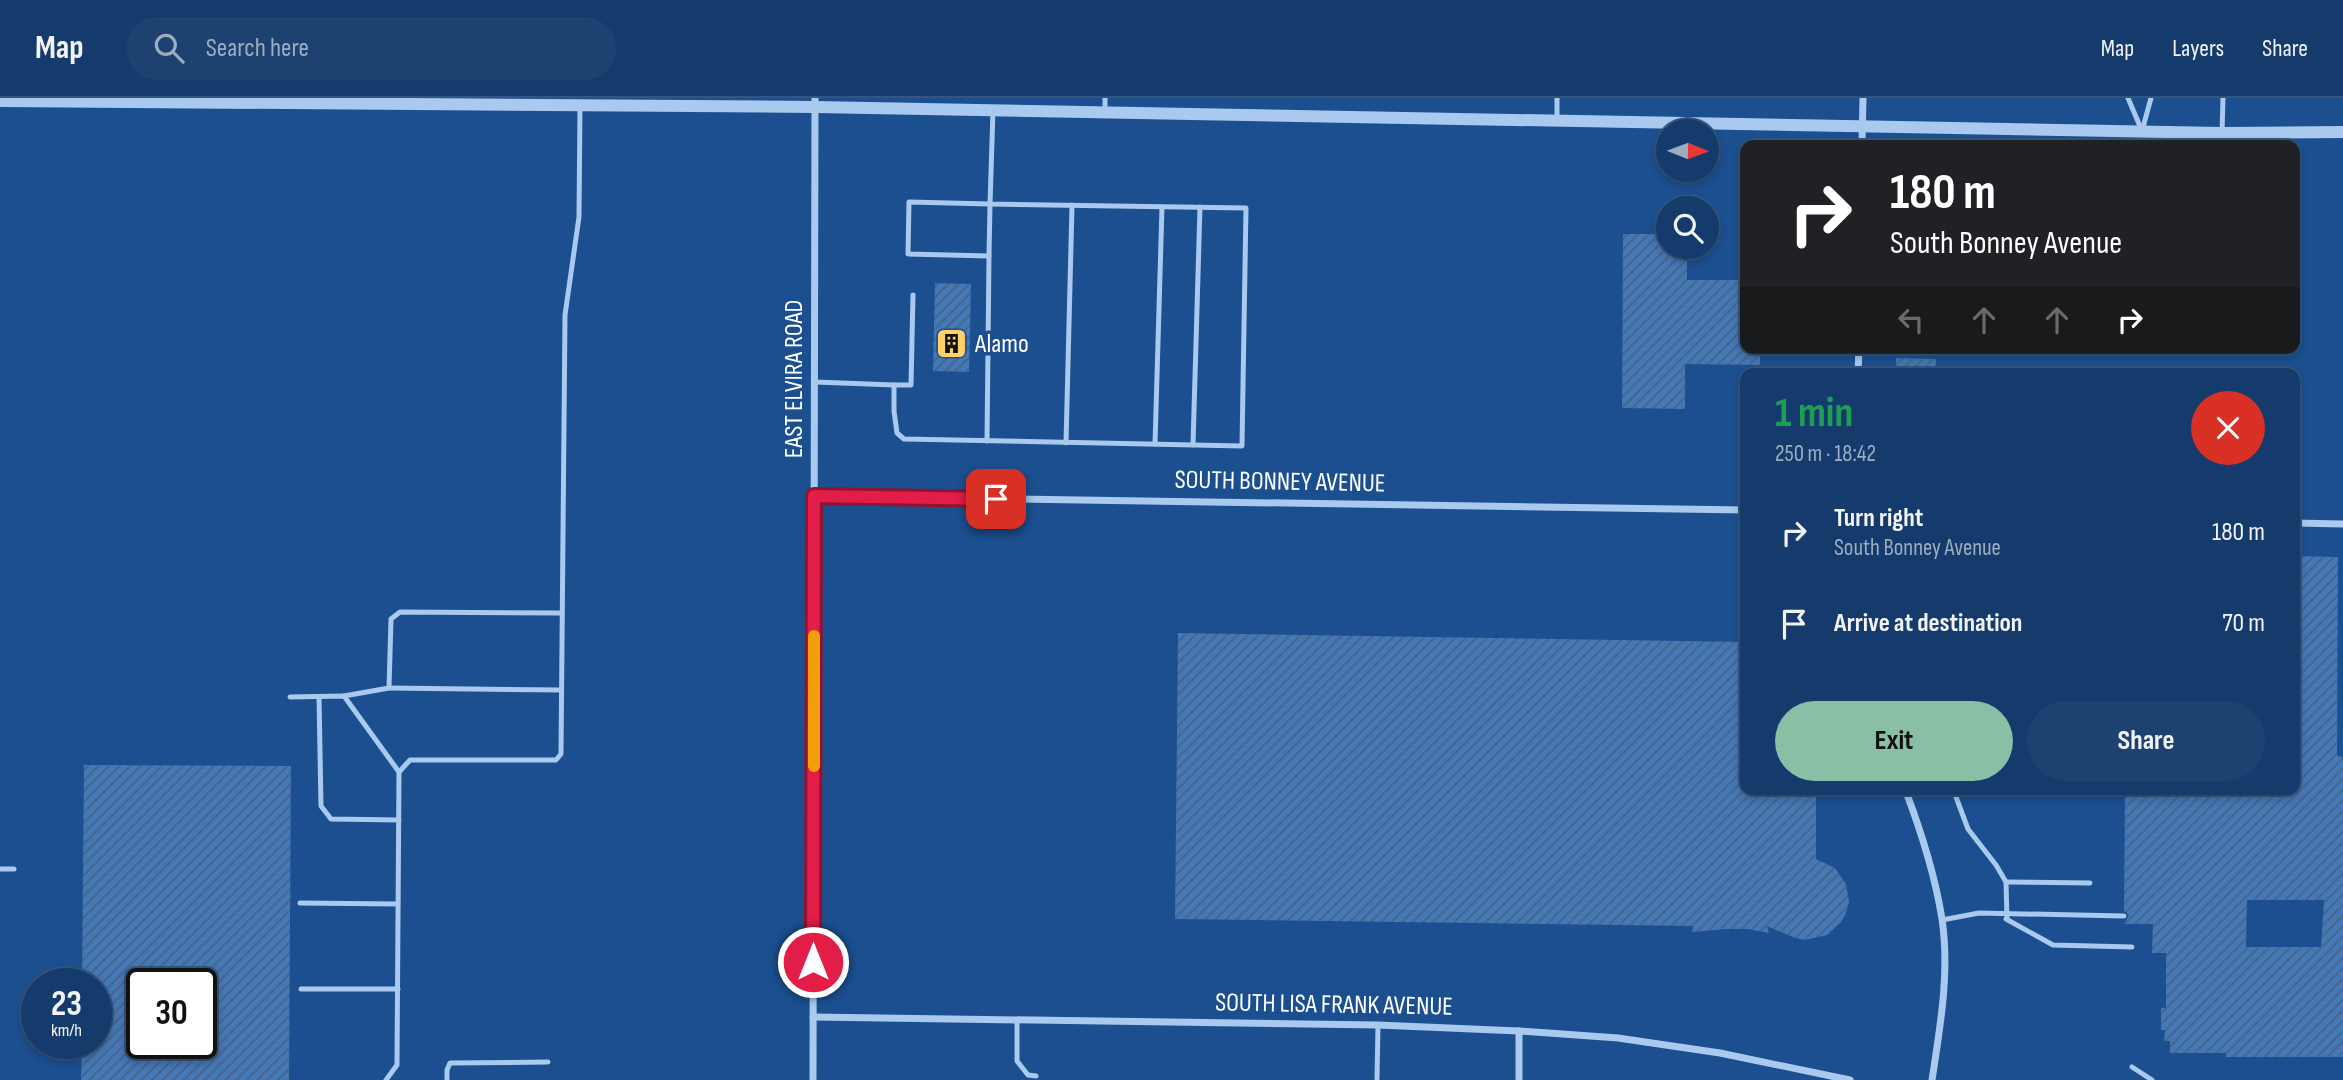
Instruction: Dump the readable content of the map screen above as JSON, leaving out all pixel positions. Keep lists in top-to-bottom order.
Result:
{
  "streets": {
    "street": ["EAST ELVIRA ROAD", "SOUTH BONNEY AVENUE", "SOUTH LISA FRANK AVENUE"]
  },
  "crossings": [
    ["EAST ELVIRA ROAD", "SOUTH BONNEY AVENUE"],
    ["EAST ELVIRA ROAD", "SOUTH LISA FRANK AVENUE"]
  ],
  "places": {
    "building": ["Alamo"]
  },
  "north": "right",
  "page": {
    "header": "Map",
    "search": "Search here",
    "nav": ["Map", "Layers", "Share"],
    "turn": ["180 m", "South Bonney Avenue"],
    "heading": ["1 min", "250 m · 18:42"],
    "list": [
      {
        "name": "Turn right",
        "note": "South Bonney Avenue",
        "value": "180 m"
      },
      {
        "name": "Arrive at destination",
        "value": "70 m"
      }
    ],
    "buttons": ["Exit", "Share"],
    "speed": "23 km/h",
    "limit": "30"
  }
}
